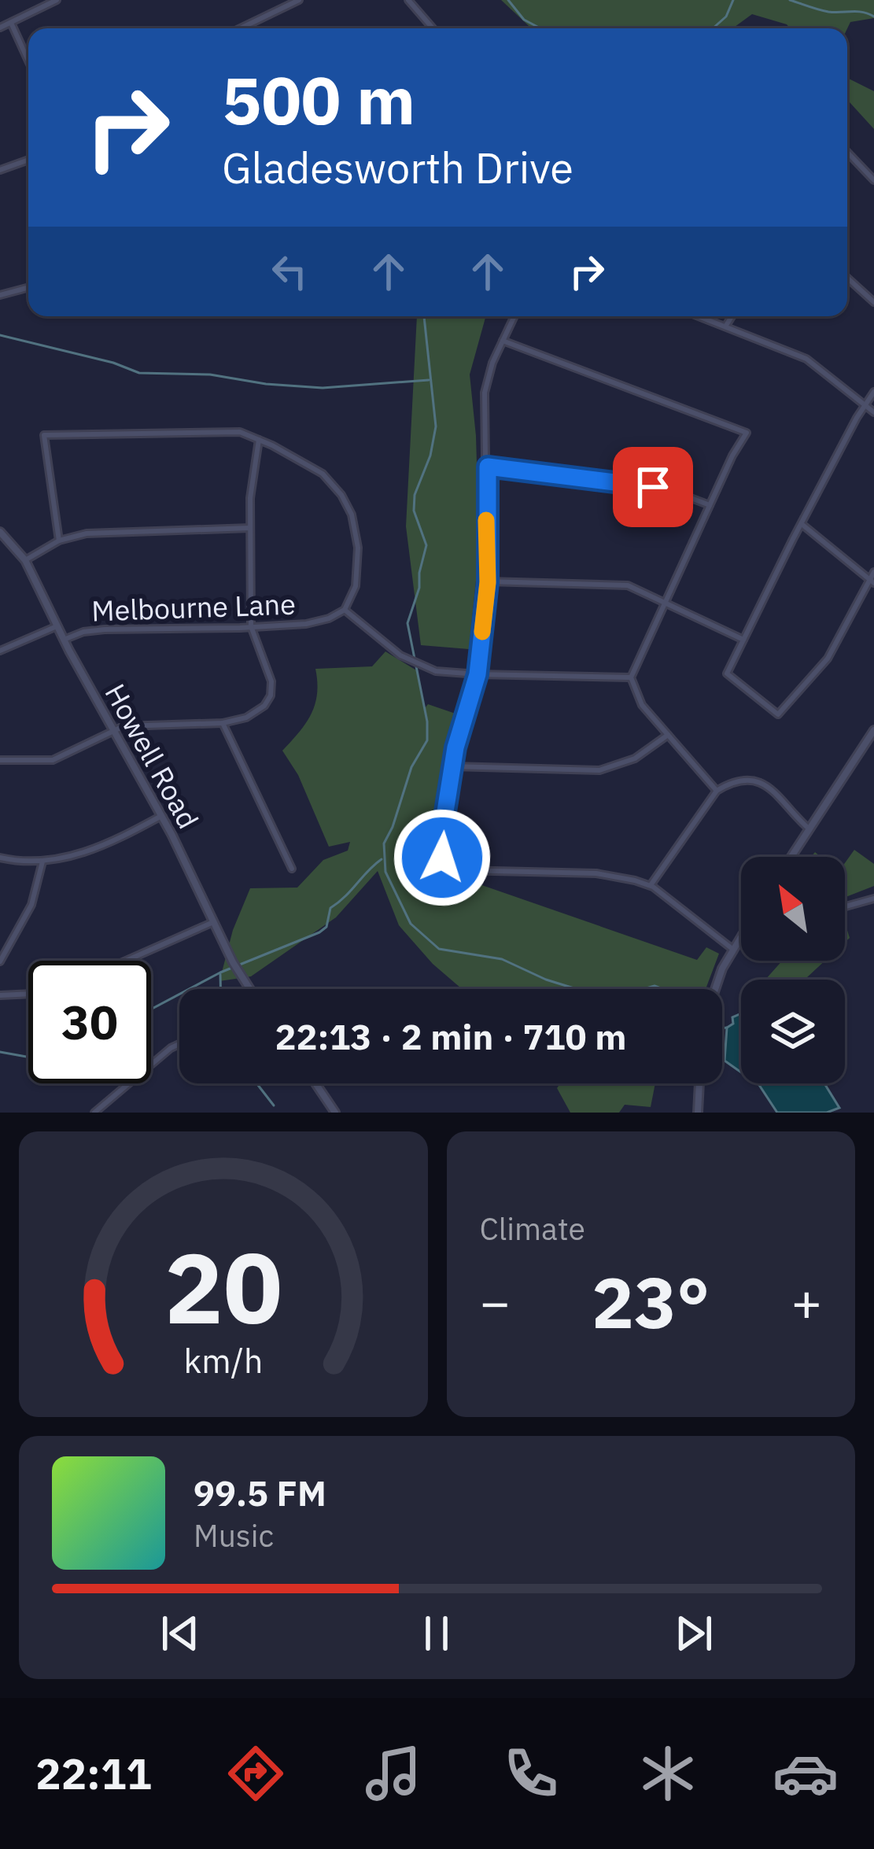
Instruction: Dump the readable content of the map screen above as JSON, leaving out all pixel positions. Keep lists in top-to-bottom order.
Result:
{
  "streets": {
    "main road": ["Howell Road"],
    "street": ["Melbourne Lane"]
  },
  "crossings": [
    ["Melbourne Lane", "Howell Road"]
  ],
  "north": "top left",
  "page": {
    "turn": ["500 m", "Gladesworth Drive"],
    "limit": "30",
    "trip": "22:13 · 2 min · 710 m",
    "tile": "Climate",
    "heat": ["−", "23°", "+"],
    "song": ["99.5 FM", "Music"],
    "tabs": "22:11",
    "gauge": ["20", "km/h"]
  }
}
